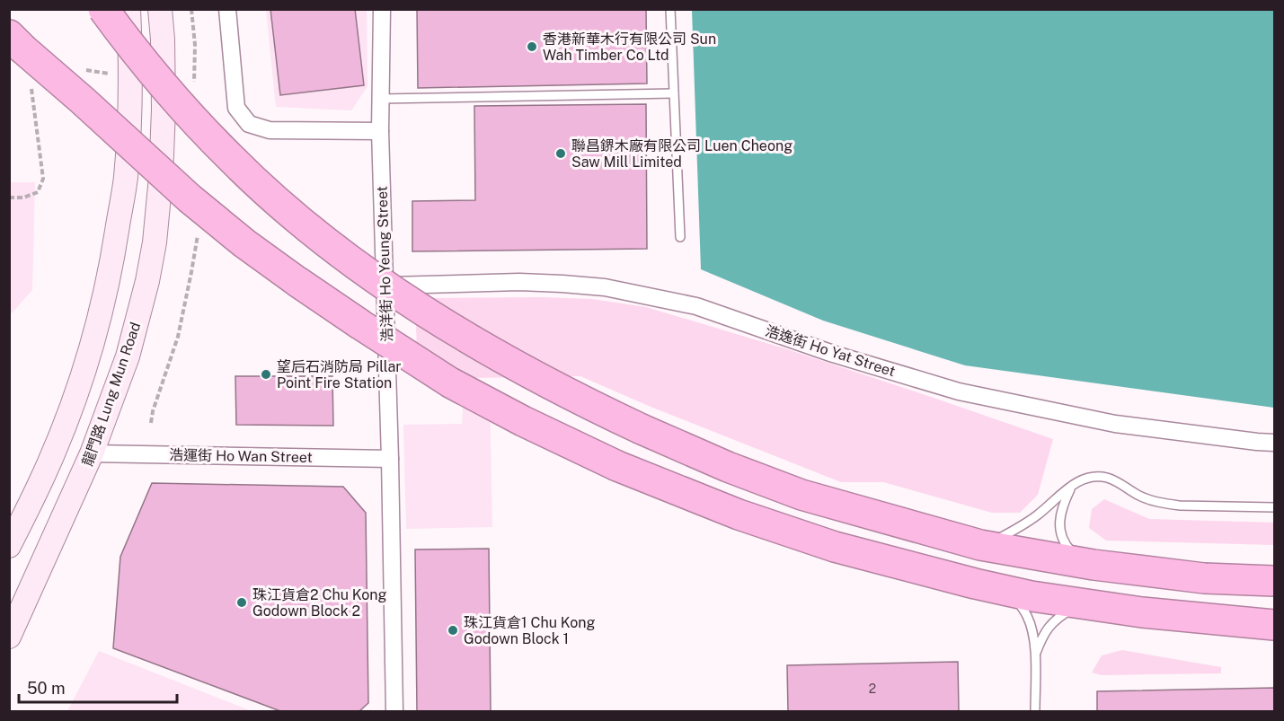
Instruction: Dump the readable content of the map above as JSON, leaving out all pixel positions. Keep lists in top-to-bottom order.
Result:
{
  "streets": {
    "main road": ["龍門路 Lung Mun Road"],
    "street": ["浩洋街 Ho Yeung Street", "浩逸街 Ho Yat Street", "浩運街 Ho Wan Street"]
  },
  "crossings": [
    ["浩洋街 Ho Yeung Street", "浩逸街 Ho Yat Street"],
    ["浩洋街 Ho Yeung Street", "浩運街 Ho Wan Street"],
    ["龍門路 Lung Mun Road", "浩運街 Ho Wan Street"]
  ],
  "places": [
    "香港新華木行有限公司 Sun Wah Timber Co Ltd",
    "聯昌鎅木廠有限公司 Luen Cheong Saw Mill Limited",
    "望后石消防局 Pillar Point Fire Station",
    "珠江貨倉2 Chu Kong Godown Block 2",
    "珠江貨倉1 Chu Kong Godown Block 1"
  ],
  "house_numbers": ["2"],
  "scale_bar": "50 m"
}
